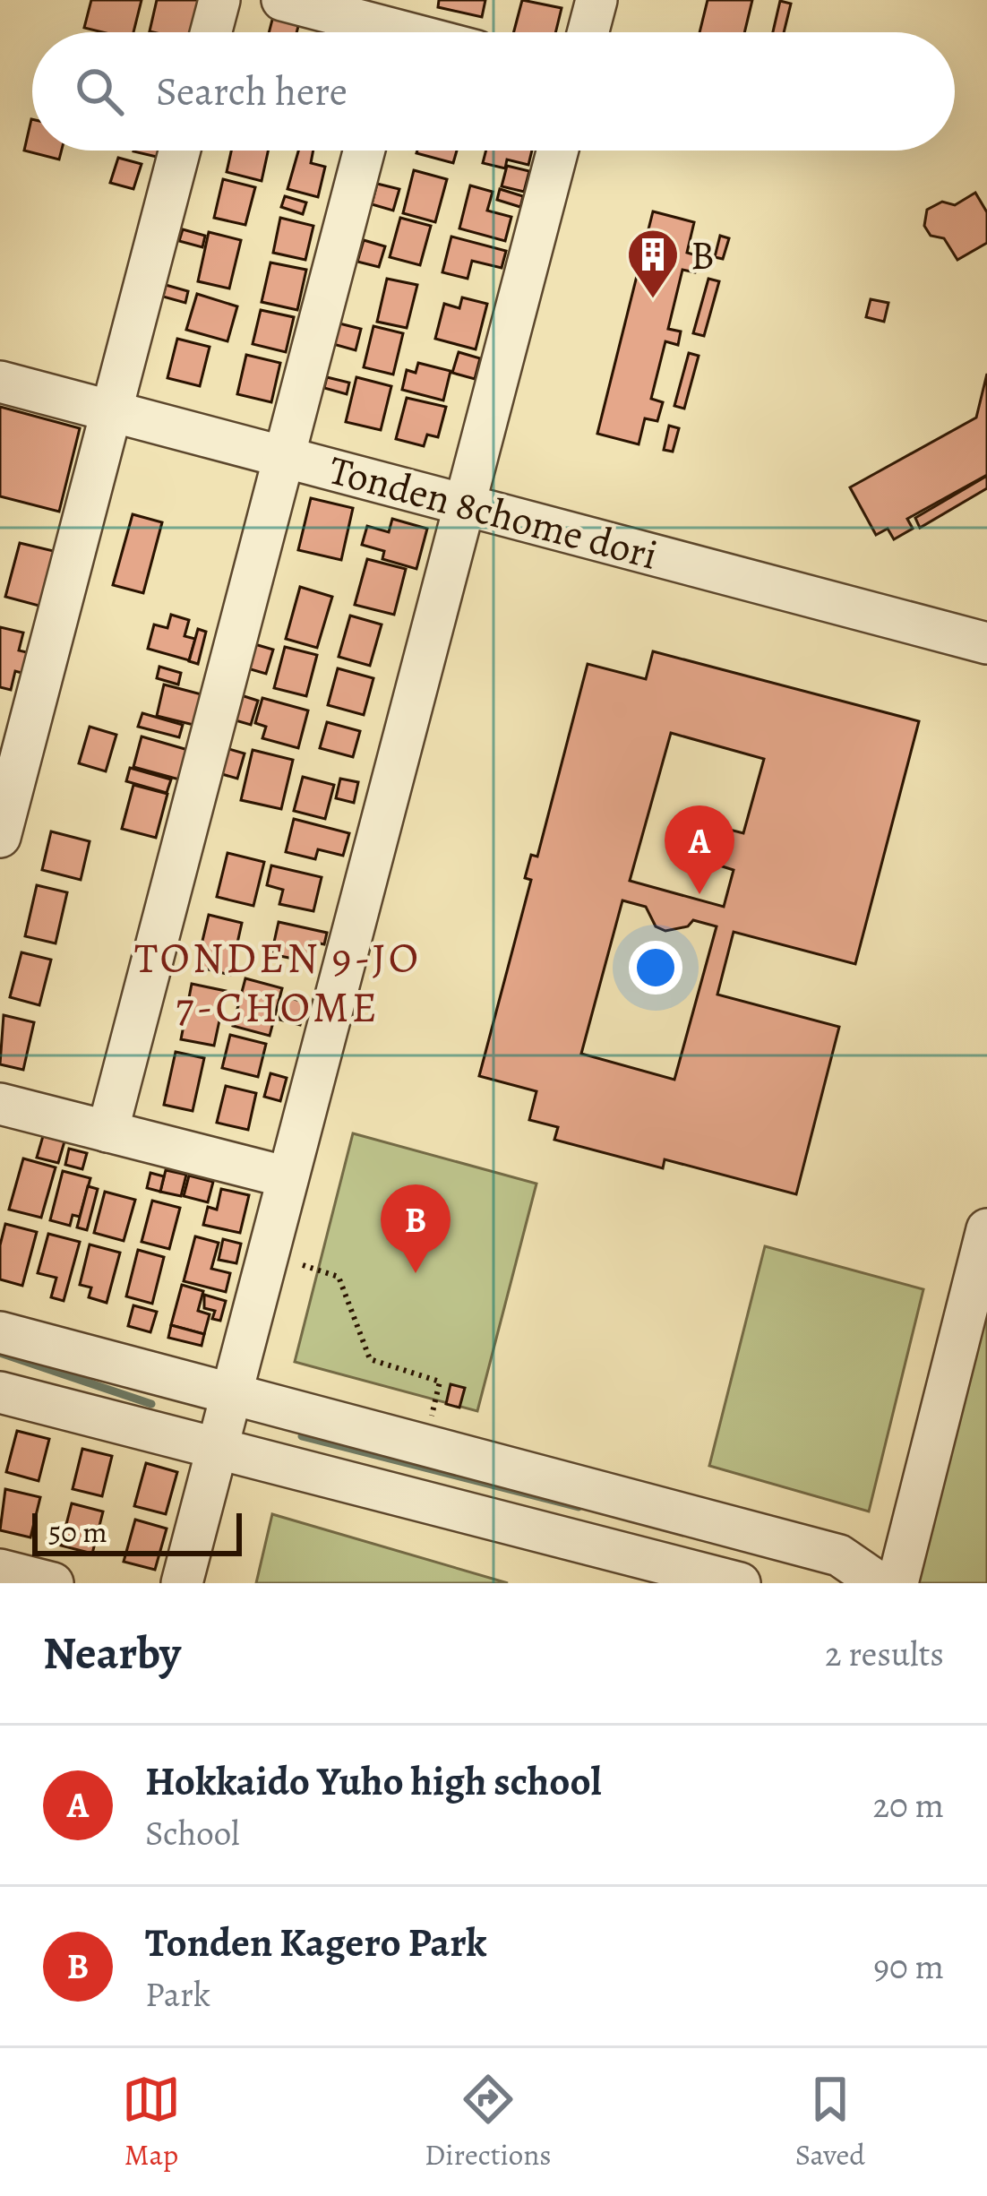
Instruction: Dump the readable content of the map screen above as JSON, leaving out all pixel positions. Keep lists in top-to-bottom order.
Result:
{
  "streets": {
    "street": ["Tonden 8chome dori"]
  },
  "districts": ["TONDEN 9-JO 7-CHOME"],
  "places": {
    "building": ["B"]
  },
  "scale_bar": "50 m",
  "page": {
    "search": "Search here",
    "pins": ["A", "B"],
    "scale": "50 m",
    "heading": ["Nearby", "2 results"],
    "list": [
      {
        "mark": "A",
        "name": "Hokkaido Yuho high school",
        "note": "School",
        "value": "20 m"
      },
      {
        "mark": "B",
        "name": "Tonden Kagero Park",
        "note": "Park",
        "value": "90 m"
      }
    ],
    "nav": ["Map", "Directions", "Saved"]
  }
}
